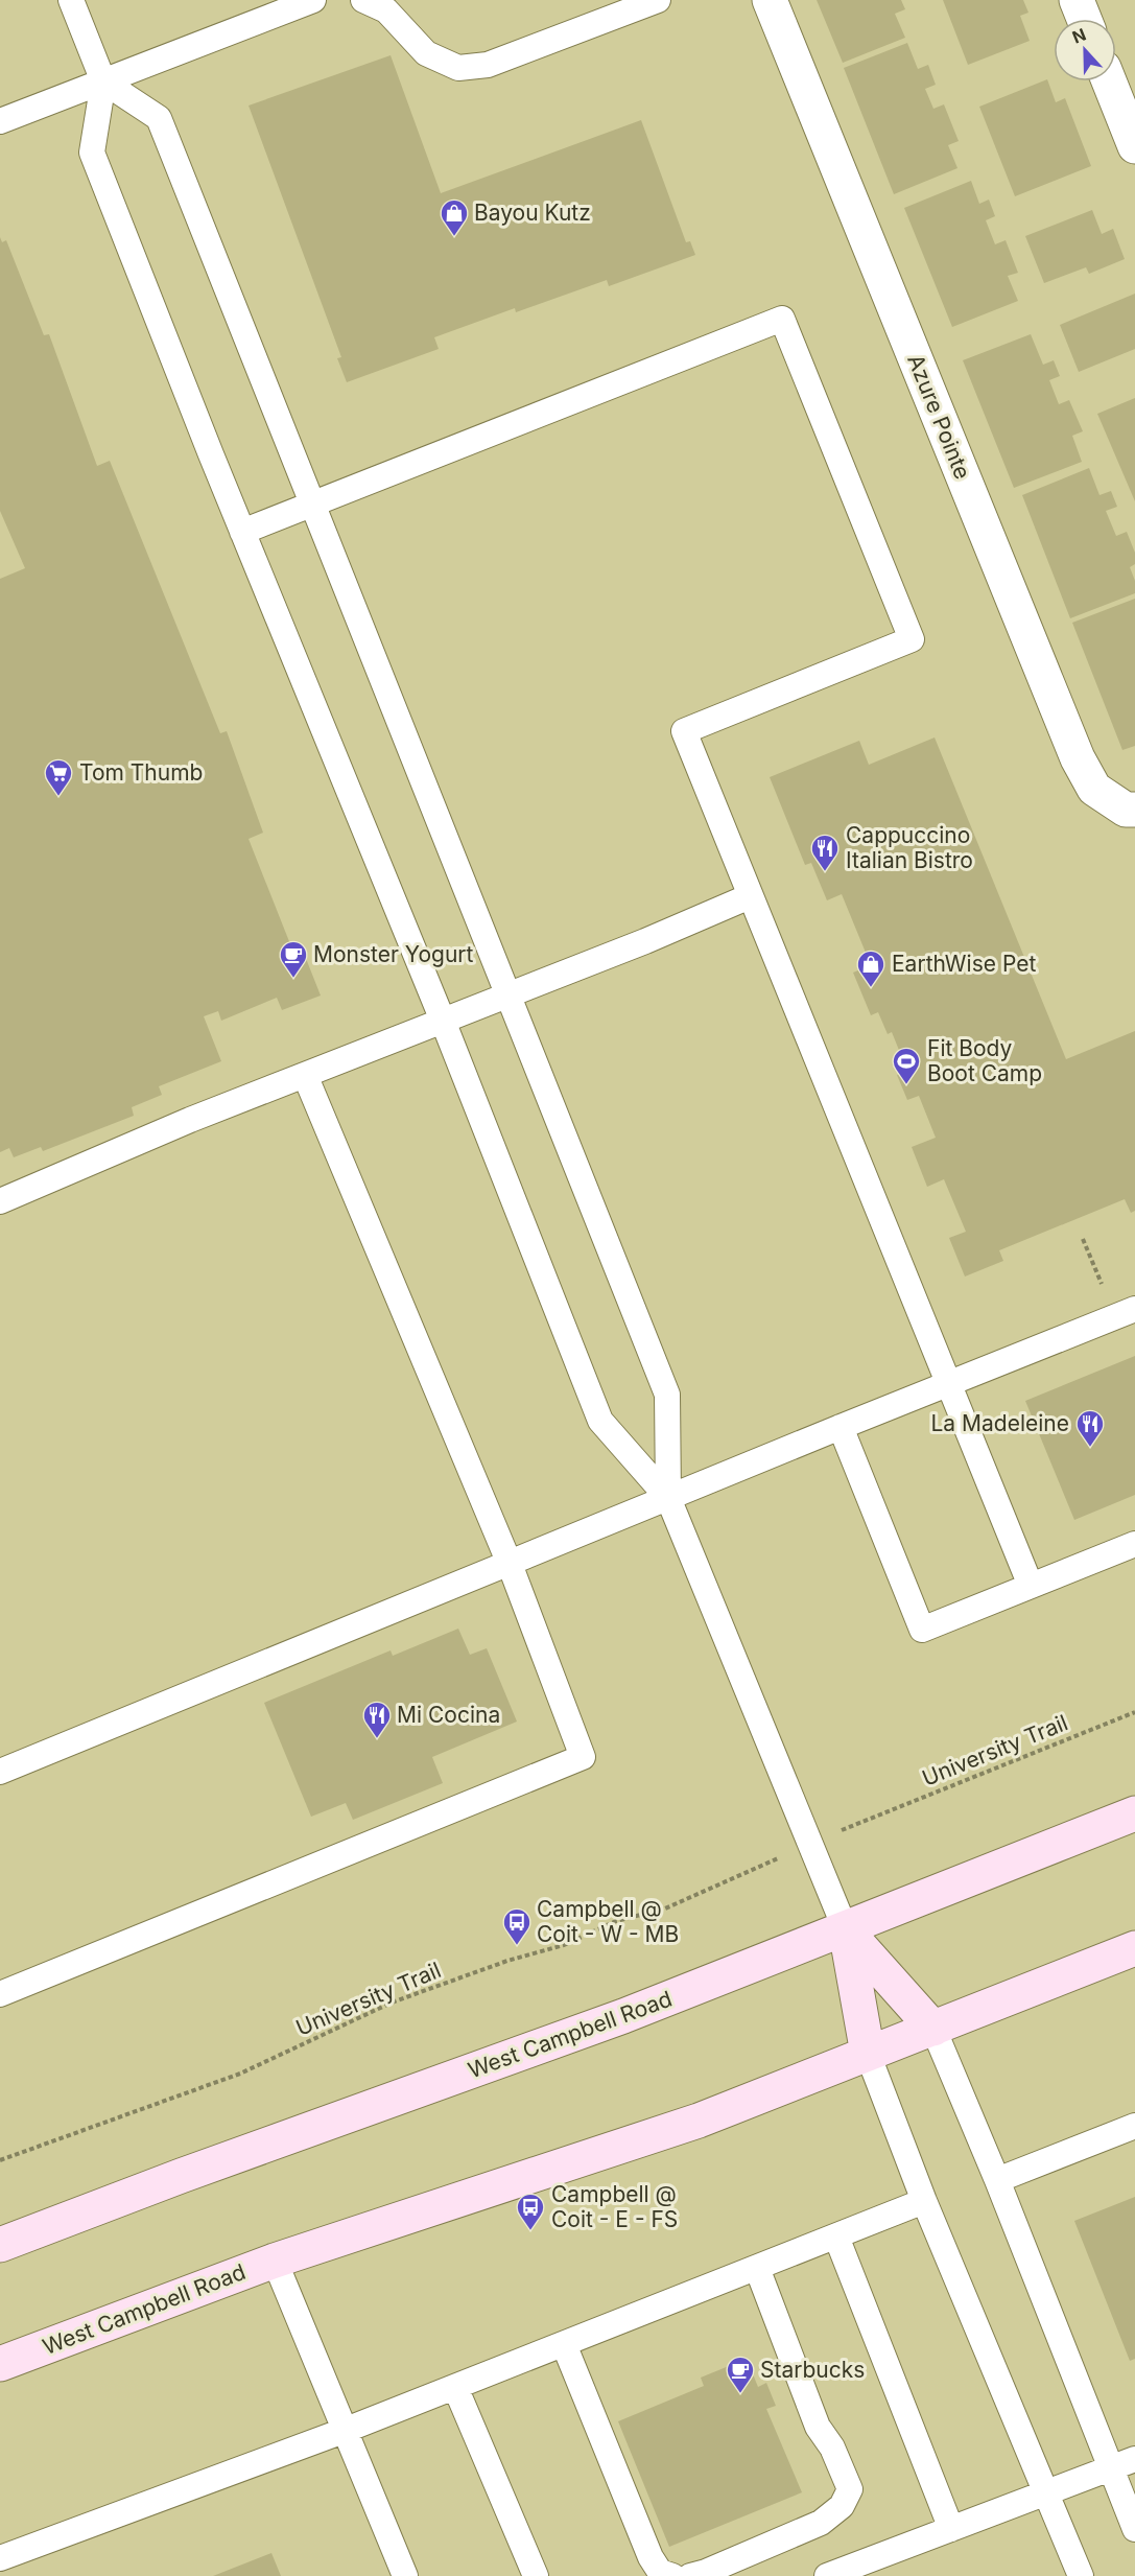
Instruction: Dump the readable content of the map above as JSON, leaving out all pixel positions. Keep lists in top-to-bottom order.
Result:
{
  "streets": {
    "main road": ["West Campbell Road"],
    "street": ["Azure Pointe"],
    "path": ["University Trail"]
  },
  "places": {
    "shop": ["Bayou Kutz", "EarthWise Pet"],
    "supermarket": ["Tom Thumb"],
    "restaurant": ["Cappuccino Italian Bistro", "La Madeleine", "Mi Cocina"],
    "cafe": ["Monster Yogurt", "Starbucks"],
    "sports": ["Fit Body Boot Camp"],
    "bus stop": ["Campbell @ Coit - W - MB", "Campbell @ Coit - E - FS"]
  },
  "north": "top"
}
